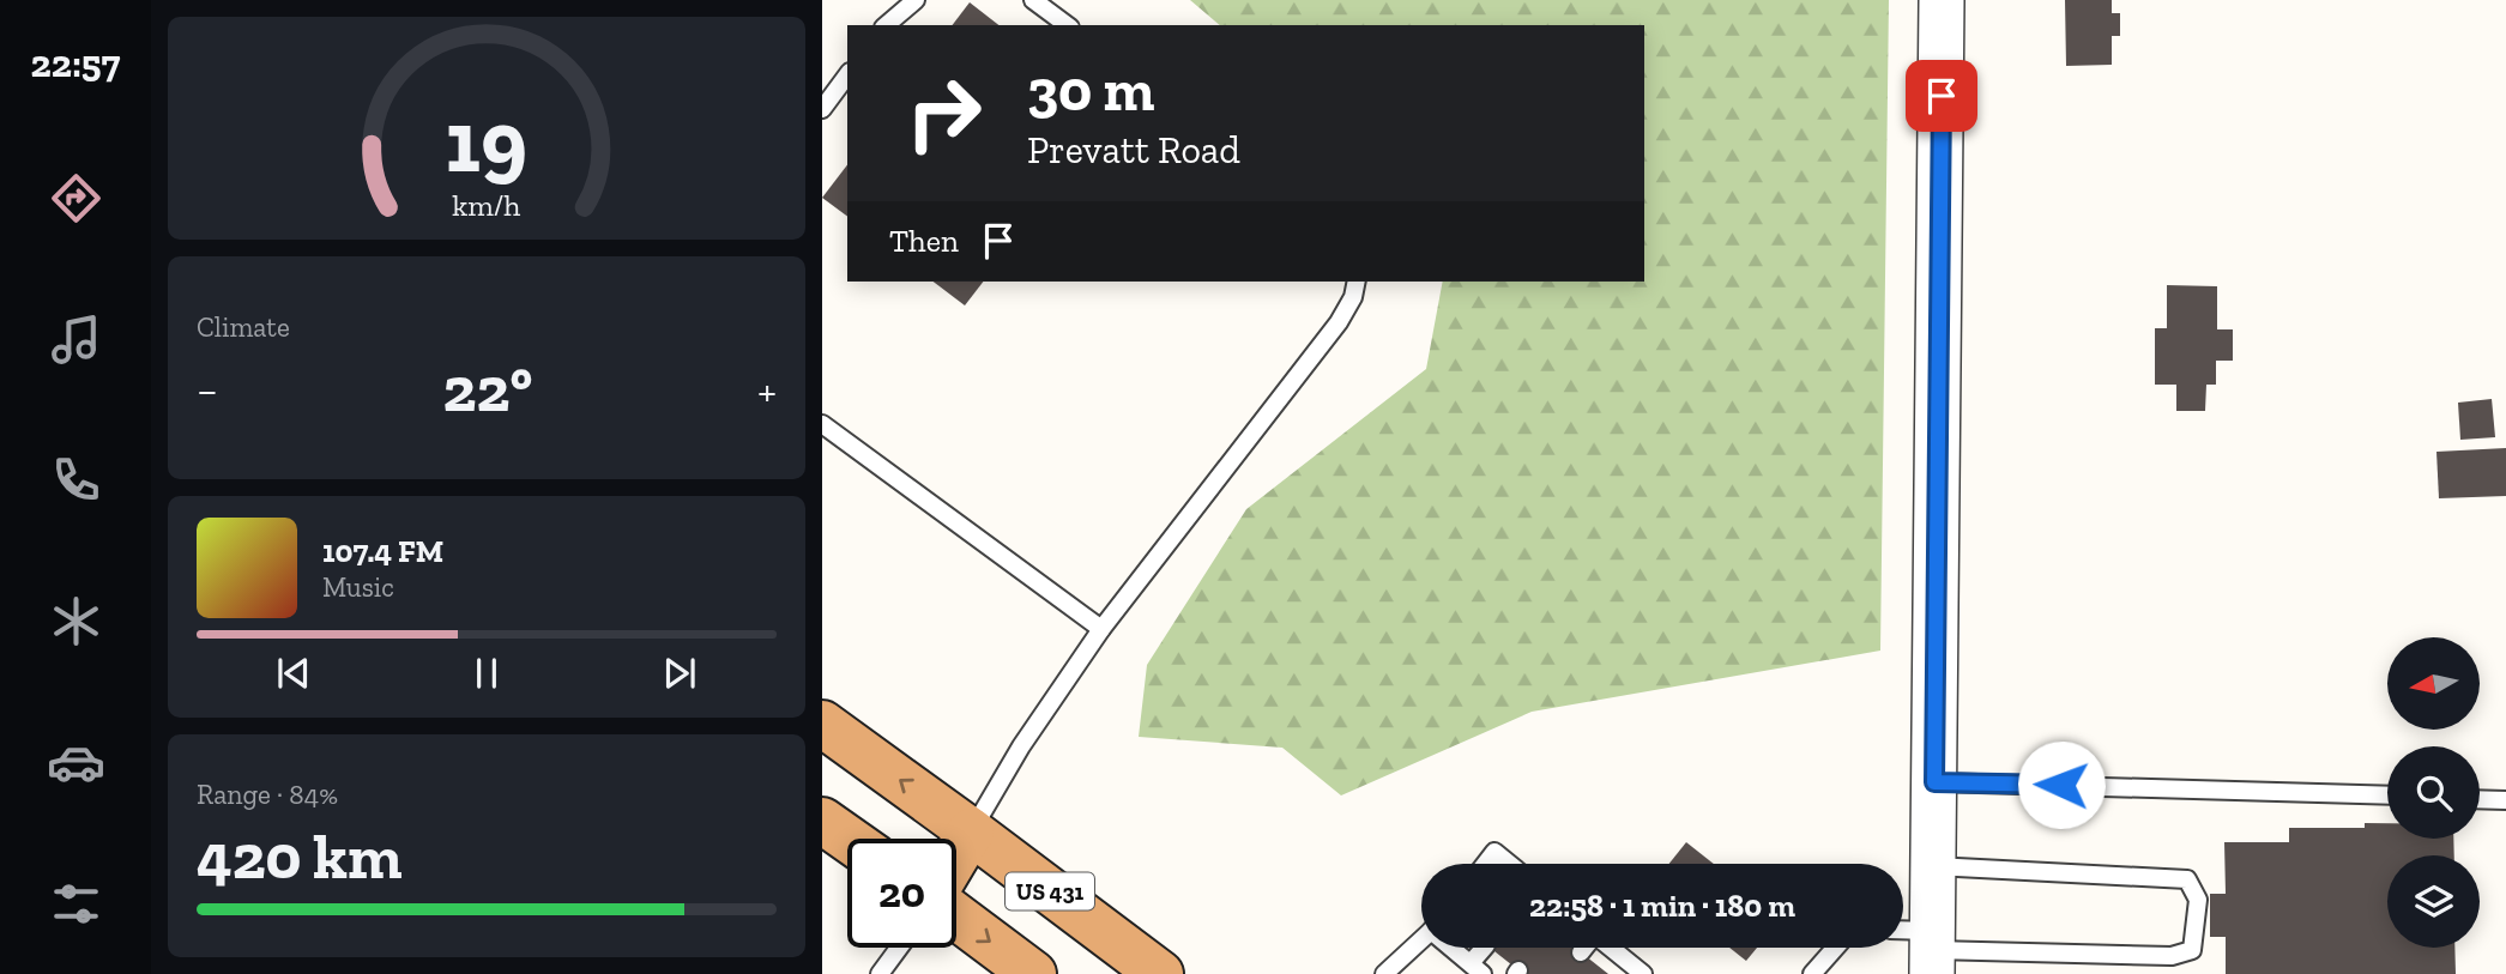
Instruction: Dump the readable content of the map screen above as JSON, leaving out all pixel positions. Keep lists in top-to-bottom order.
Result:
{
  "streets": {
    "highway": ["US 431"]
  },
  "north": "left",
  "page": {
    "tabs": "22:57",
    "turn": ["30 m", "Prevatt Road"],
    "then": "Then",
    "tile": [
      "Climate",
      ["Range · 84%", "420 km"]
    ],
    "heat": ["−", "22°", "+"],
    "song": ["107.4 FM", "Music"],
    "limit": "20",
    "trip": "22:58 · 1 min · 180 m",
    "gauge": ["19", "km/h"]
  }
}
